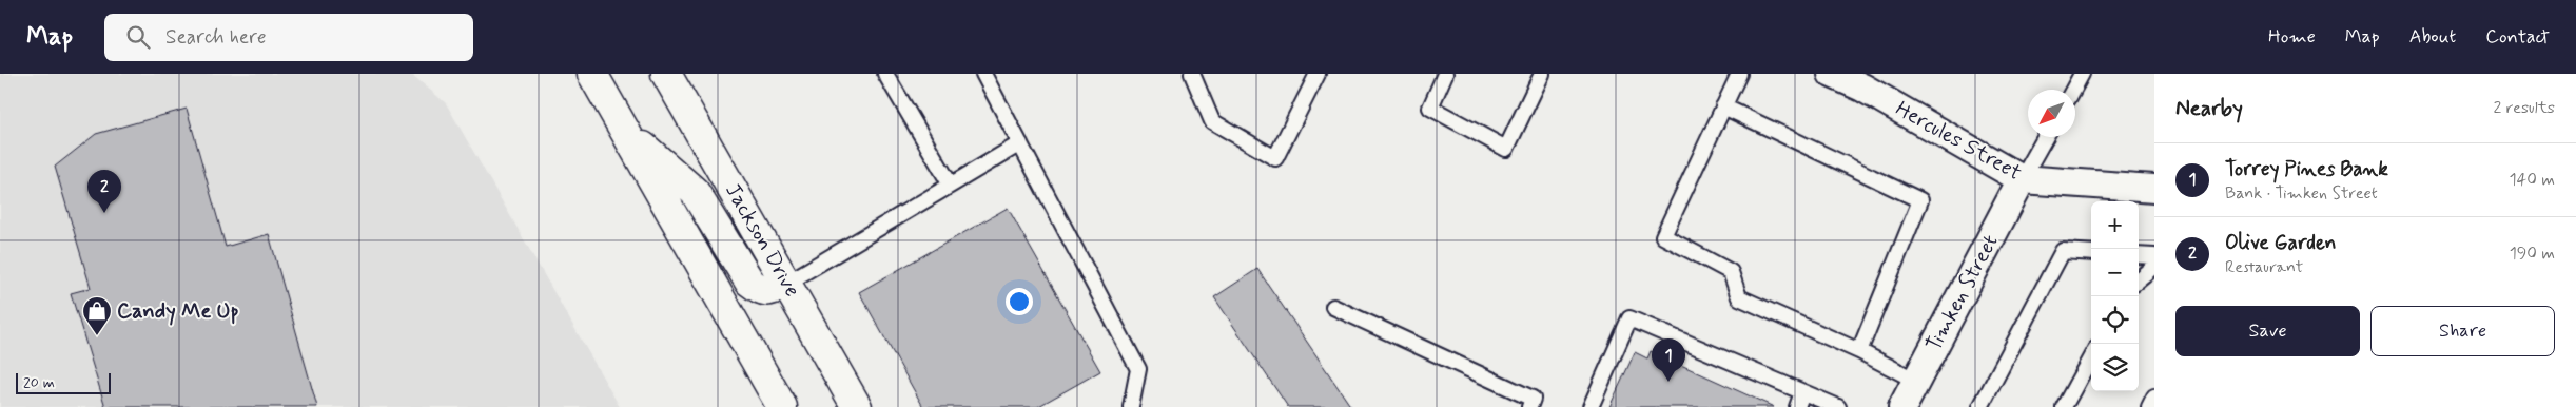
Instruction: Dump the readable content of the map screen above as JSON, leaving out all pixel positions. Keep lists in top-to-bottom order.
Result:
{
  "streets": {
    "main road": ["Jackson Drive"],
    "street": ["Hercules Street", "Timken Street"]
  },
  "crossings": [
    ["Hercules Street", "Timken Street"]
  ],
  "places": {
    "shop": ["Candy Me Up"]
  },
  "scale_bar": "20 m",
  "north": "bottom left",
  "page": {
    "header": "Map",
    "search": "Search here",
    "nav": [
      "Home",
      "Map",
      "About",
      "Contact"
    ],
    "heading": ["Nearby", "2 results"],
    "list": [
      {
        "mark": "1",
        "name": "Torrey Pines Bank",
        "note": "Bank · Timken Street",
        "value": "140 m"
      },
      {
        "mark": "2",
        "name": "Olive Garden",
        "note": "Restaurant",
        "value": "190 m"
      }
    ],
    "pins": ["2", "1"],
    "map_buttons": ["+", "−"],
    "buttons": ["Save", "Share"],
    "scale": "20 m"
  }
}
